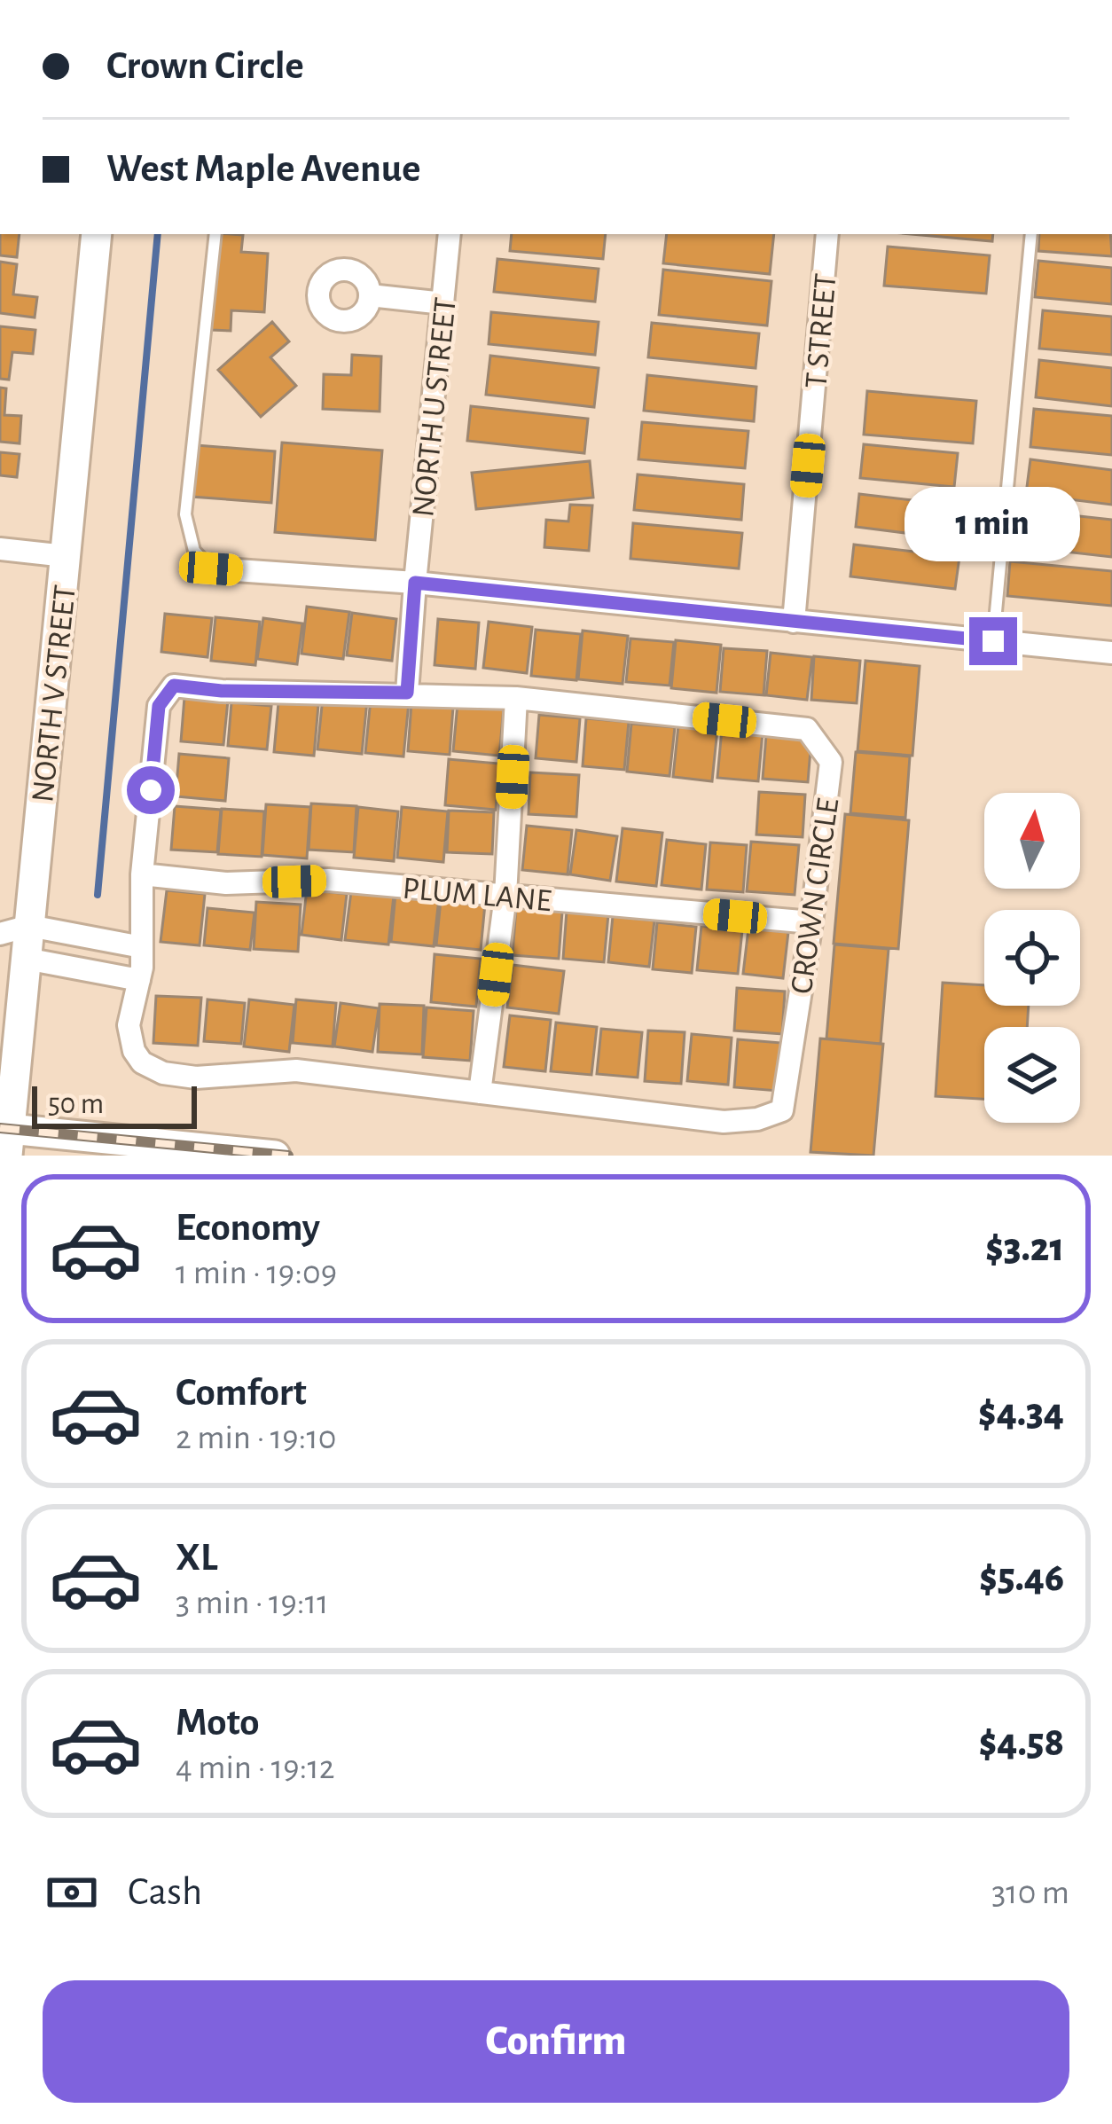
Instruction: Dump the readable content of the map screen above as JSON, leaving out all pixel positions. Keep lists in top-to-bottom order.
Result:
{
  "streets": {
    "street": [
      "T STREET",
      "NORTH U STREET",
      "NORTH V STREET",
      "PLUM LANE",
      "CROWN CIRCLE"
    ]
  },
  "crossings": [
    ["NORTH U STREET", "CROWN CIRCLE"],
    ["PLUM LANE", "CROWN CIRCLE"]
  ],
  "scale_bar": "50 m",
  "north": "top",
  "page": {
    "banner": ["Crown Circle", "West Maple Avenue"],
    "bubble": "1 min",
    "scale": "50 m",
    "list": [
      {
        "name": "Economy",
        "note": "1 min · 19:09",
        "value": "$3.21"
      },
      {
        "name": "Comfort",
        "note": "2 min · 19:10",
        "value": "$4.34"
      },
      {
        "name": "XL",
        "note": "3 min · 19:11",
        "value": "$5.46"
      },
      {
        "name": "Moto",
        "note": "4 min · 19:12",
        "value": "$4.58"
      }
    ],
    "pay": ["Cash", "310 m"],
    "buttons": "Confirm"
  }
}
